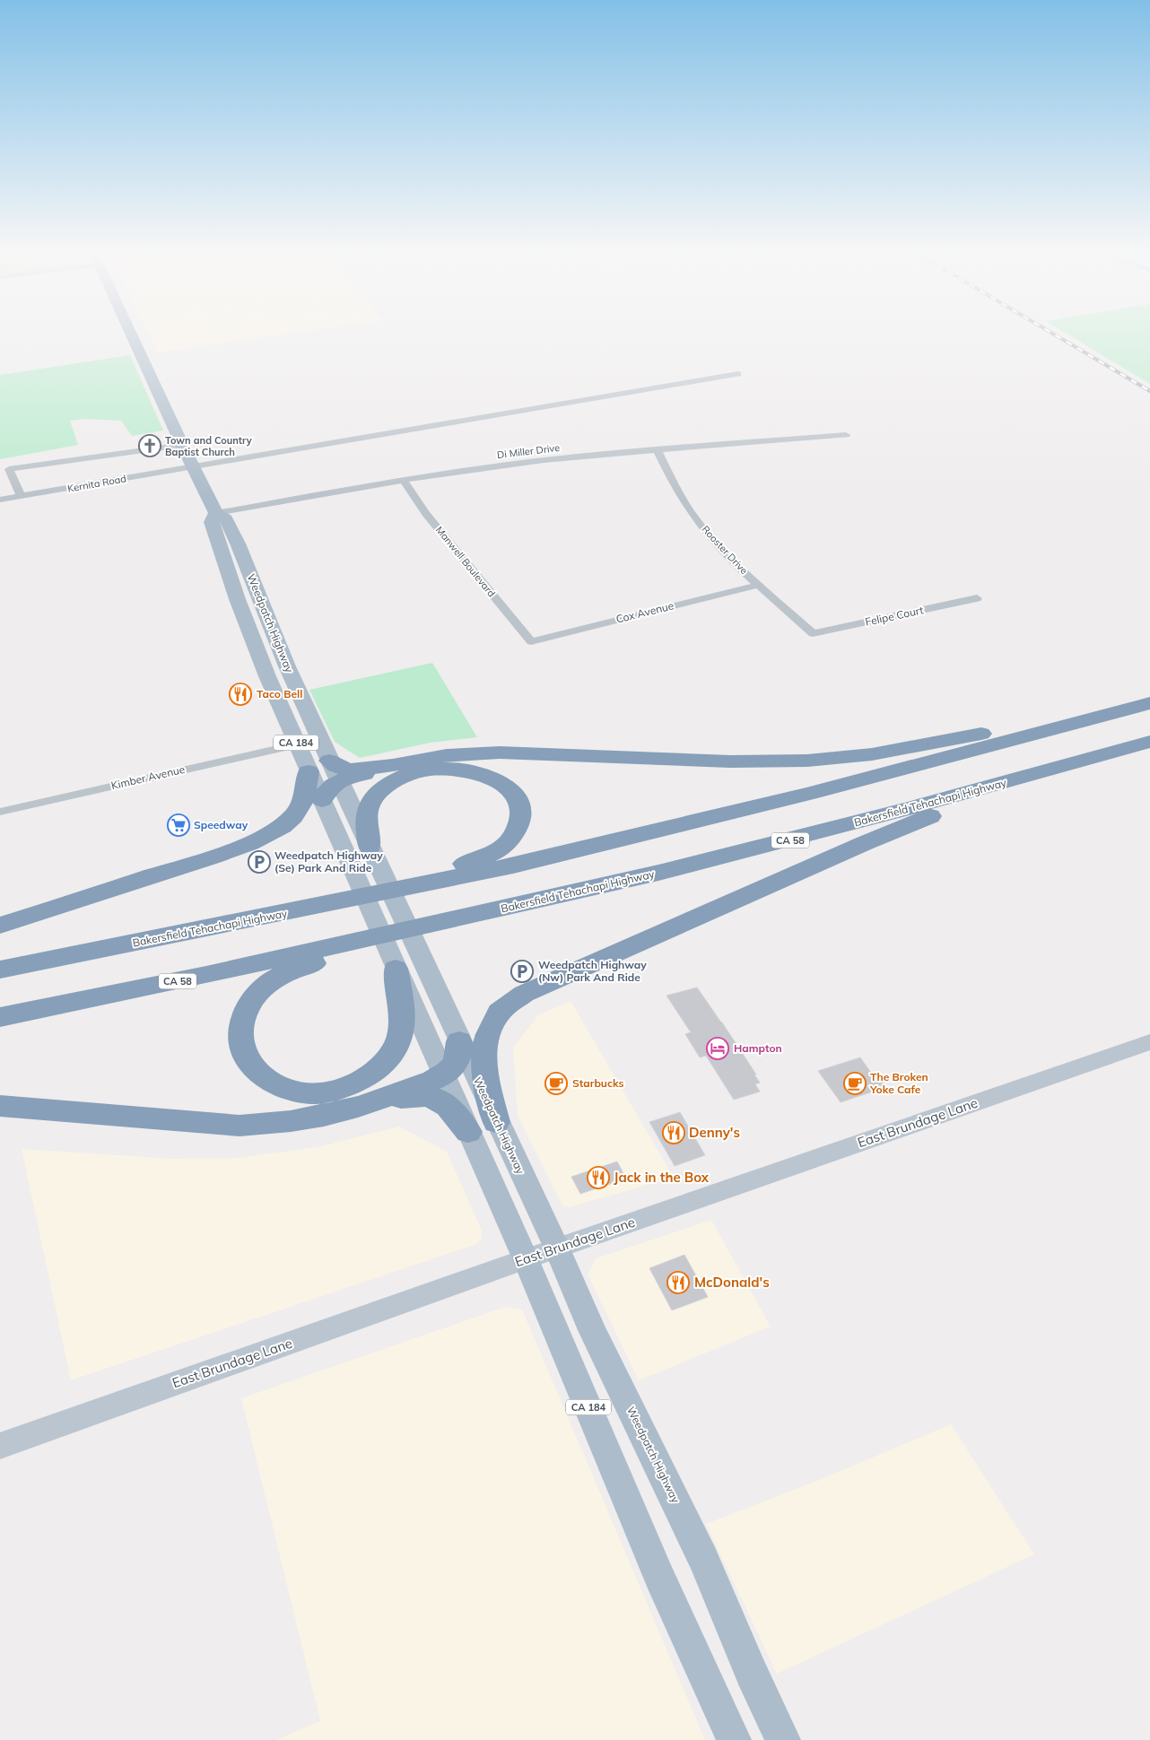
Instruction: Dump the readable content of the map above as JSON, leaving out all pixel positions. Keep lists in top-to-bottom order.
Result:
{
  "streets": {
    "highway": ["Bakersfield Tehachapi Highway", "CA 58"],
    "main road": ["Weedpatch Highway", "CA 184", "East Brundage Lane"],
    "street": [
      "Di Miller Drive",
      "Kernita Road",
      "Rooster Drive",
      "Manwell Boulevard",
      "Cox Avenue",
      "Felipe Court",
      "Kimber Avenue"
    ]
  },
  "crossings": [
    ["Di Miller Drive", "Rooster Drive"],
    ["Di Miller Drive", "Manwell Boulevard"],
    ["Di Miller Drive", "Weedpatch Highway"],
    ["Kernita Road", "Weedpatch Highway"],
    ["Rooster Drive", "Cox Avenue"],
    ["Rooster Drive", "Felipe Court"],
    ["Manwell Boulevard", "Cox Avenue"],
    ["Weedpatch Highway", "Kimber Avenue"],
    ["Weedpatch Highway", "East Brundage Lane"],
    ["Bakersfield Tehachapi Highway", "CA 58"]
  ],
  "places": {
    "church": ["Town and Country Baptist Church"],
    "restaurant": [
      "Taco Bell",
      "Denny's",
      "Jack in the Box",
      "McDonald's"
    ],
    "supermarket": ["Speedway"],
    "parking": ["Weedpatch Highway (Se) Park And Ride", "Weedpatch Highway (Nw) Park And Ride"],
    "hotel": ["Hampton"],
    "cafe": ["Starbucks", "The Broken Yoke Cafe"]
  }
}
